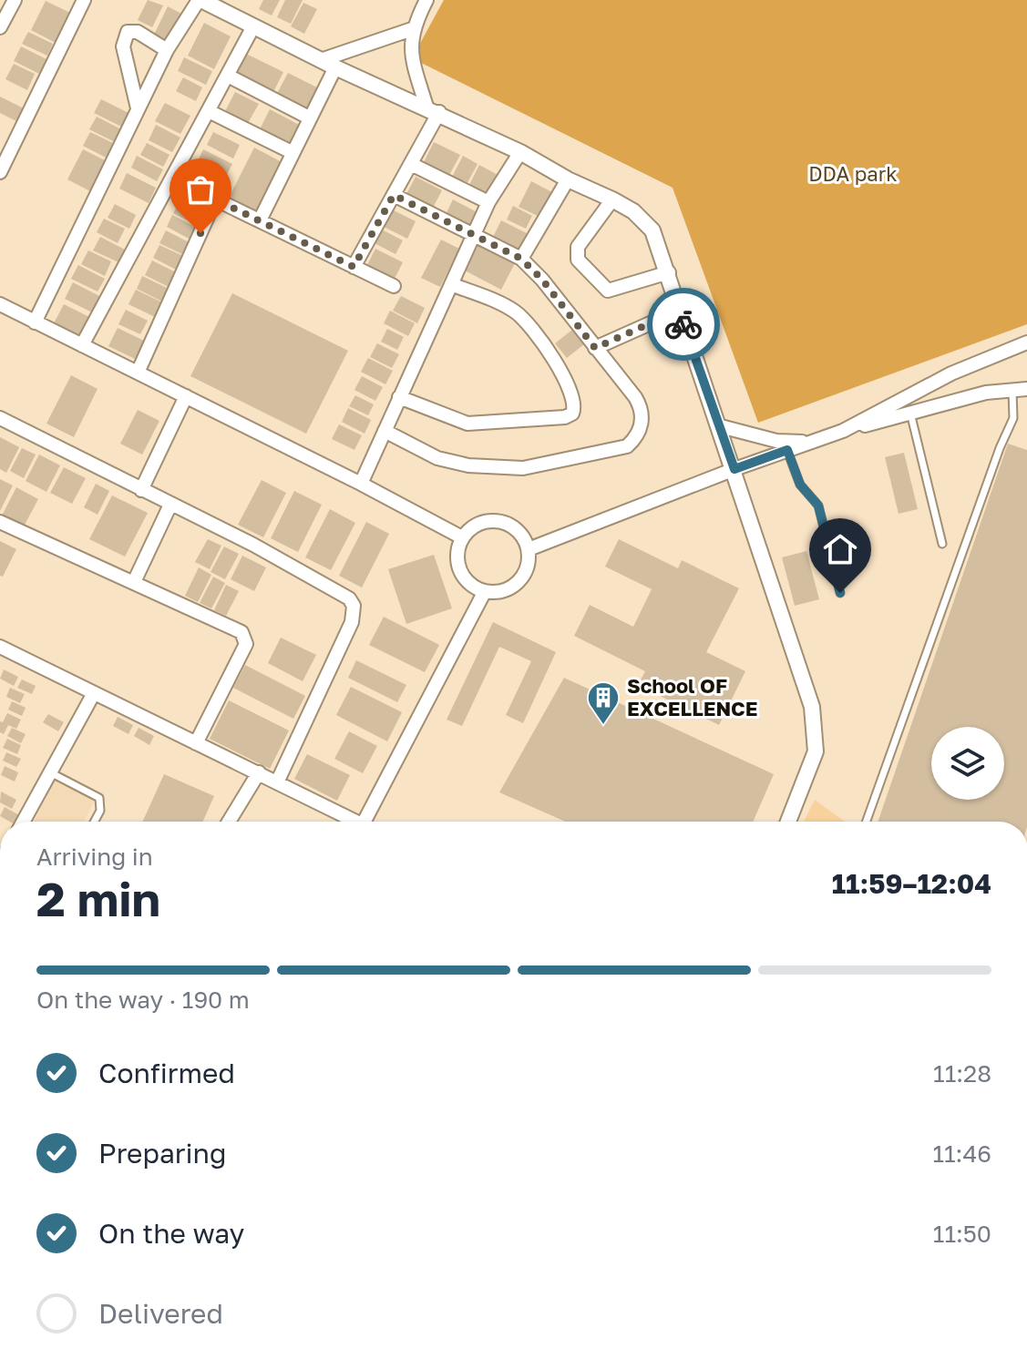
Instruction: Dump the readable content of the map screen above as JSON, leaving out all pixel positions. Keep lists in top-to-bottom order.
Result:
{
  "parks": ["DDA park"],
  "places": {
    "building": ["School OF EXCELLENCE"]
  },
  "page": {
    "heading": ["2 min", "Arriving in", "11:59–12:04"],
    "bar": "On the way · 190 m",
    "list": [
      ["Confirmed", "11:28"],
      ["Preparing", "11:46"],
      ["On the way", "11:50"],
      "Delivered"
    ]
  }
}
